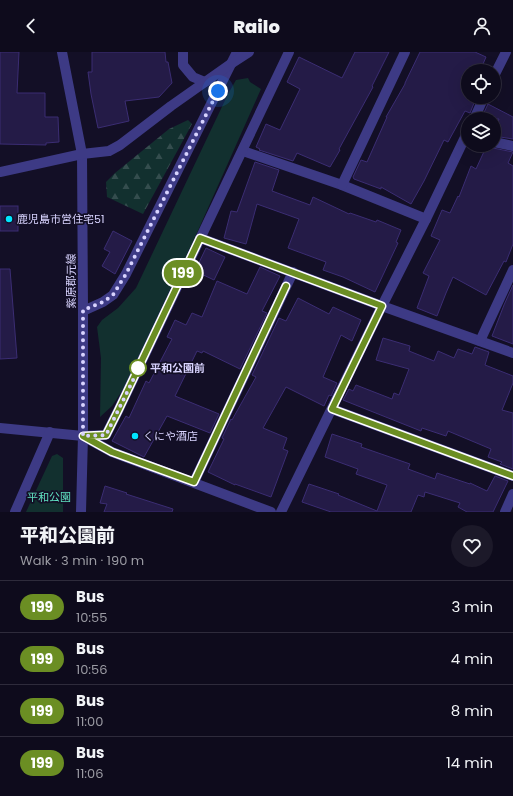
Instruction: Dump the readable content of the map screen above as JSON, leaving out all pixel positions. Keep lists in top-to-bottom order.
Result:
{
  "streets": {
    "street": ["紫原郡元線"]
  },
  "parks": ["平和公園"],
  "places": ["鹿児島市営住宅51", "平和公園前", "くにや酒店"],
  "lines": ["bus line 199"],
  "page": {
    "header": "Railo",
    "on_map": "199",
    "heading": ["平和公園前", "Walk · 3 min · 190 m"],
    "list": [
      {
        "mark": "199",
        "name": "Bus",
        "note": "10:55",
        "value": "3 min"
      },
      {
        "mark": "199",
        "name": "Bus",
        "note": "10:56",
        "value": "4 min"
      },
      {
        "mark": "199",
        "name": "Bus",
        "note": "11:00",
        "value": "8 min"
      },
      {
        "mark": "199",
        "name": "Bus",
        "note": "11:06",
        "value": "14 min"
      }
    ]
  }
}
